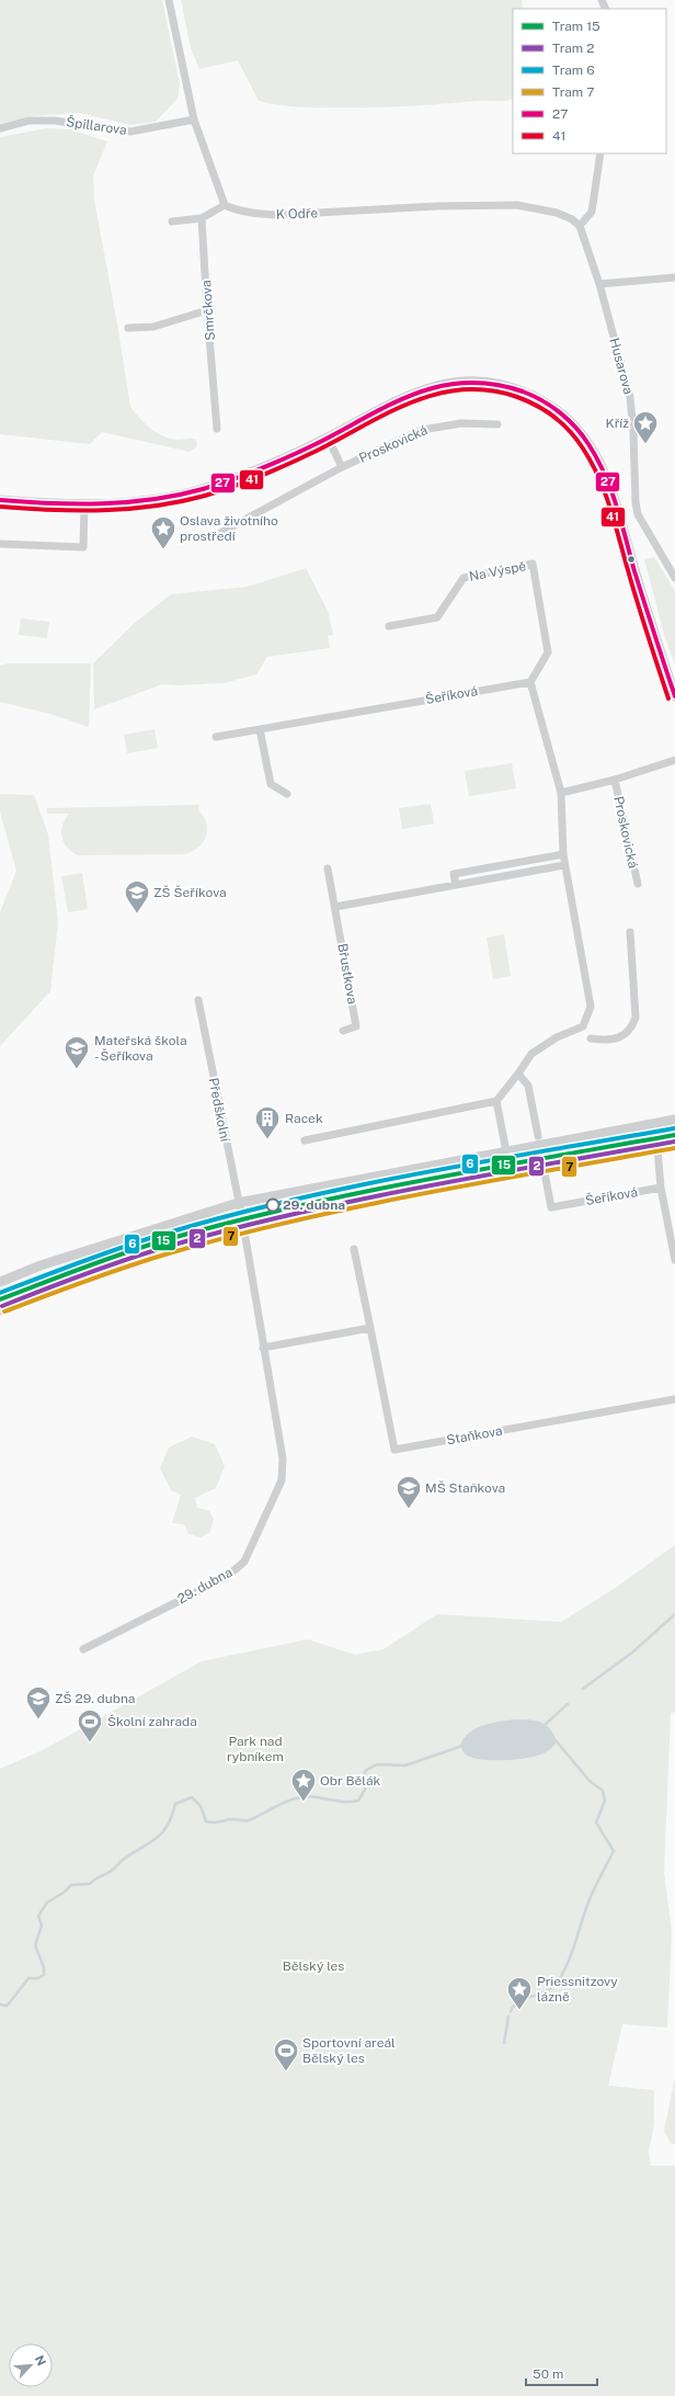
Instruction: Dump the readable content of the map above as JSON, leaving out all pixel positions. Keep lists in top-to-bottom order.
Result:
{
  "streets": {
    "street": [
      "Špillarova",
      "K Odře",
      "Smrčkova",
      "Husarova",
      "Proskovická",
      "Na Výspě",
      "Šeříková",
      "Břustkova",
      "Předškolní",
      "Staňkova",
      "29. dubna"
    ]
  },
  "crossings": [
    ["K Odře", "Husarova"],
    ["Na Výspě", "Šeříková"],
    ["Předškolní", "29. dubna"]
  ],
  "parks": ["Park nad rybníkem", "Bělský les"],
  "places": {
    "place": [
      "Kříž",
      "Oslava životního prostředí",
      "Obr Bělák",
      "Priessnitzovy lázně"
    ],
    "school or university": [
      "ZŠ Šeříkova",
      "Mateřská škola - Šeříkova",
      "MŠ Staňkova",
      "ZŠ 29. dubna"
    ],
    "building": ["Racek"],
    "other": ["29. dubna"],
    "sports": ["Školní zahrada", "Sportovní areál Bělský les"]
  },
  "lines": [
    "transit line 27",
    "transit line 41",
    "tram line 6",
    "tram line 15",
    "tram line 2",
    "tram line 7"
  ],
  "legend": [
    "Tram 15",
    "Tram 2",
    "Tram 6",
    "Tram 7",
    "27",
    "41"
  ],
  "scale_bar": "50 m",
  "north": "top right"
}
